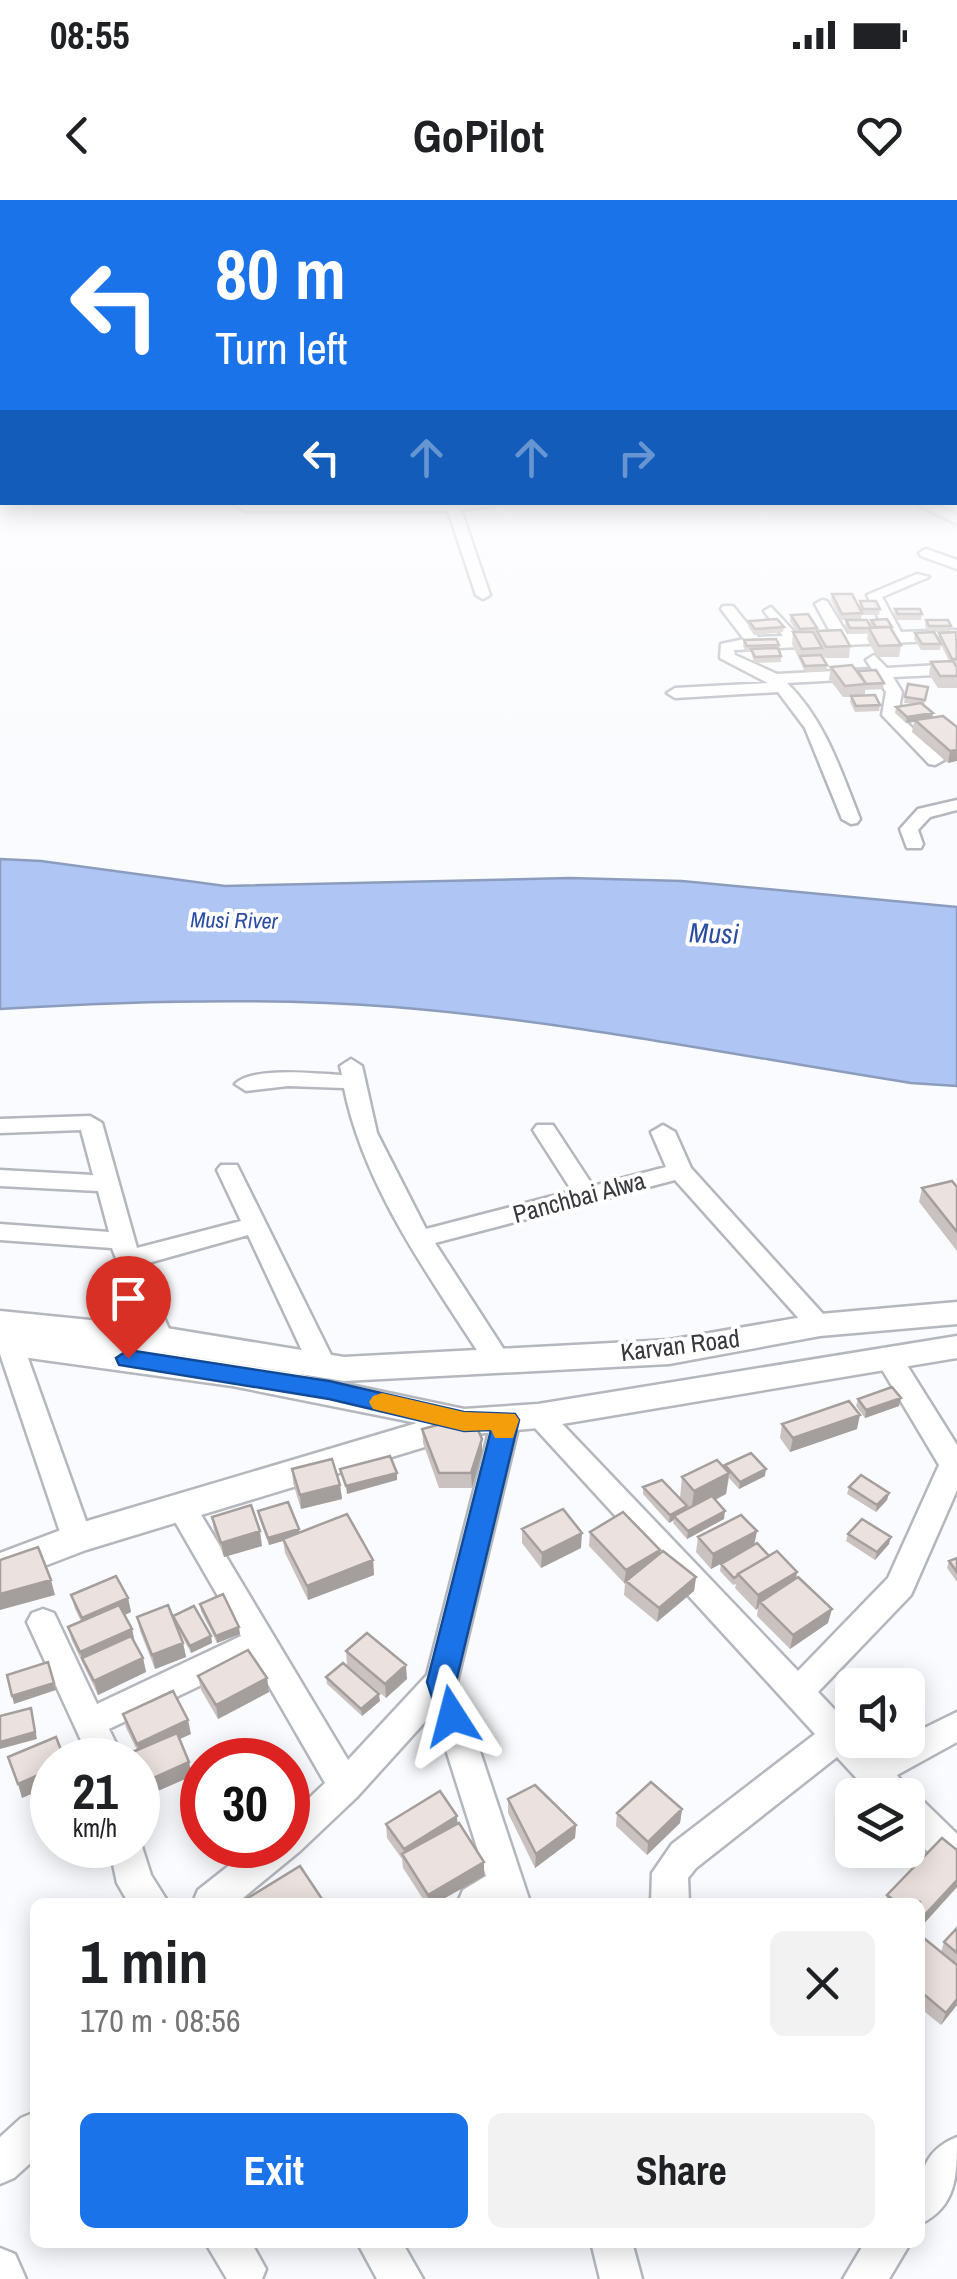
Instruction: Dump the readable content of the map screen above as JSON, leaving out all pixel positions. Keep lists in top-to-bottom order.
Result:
{
  "streets": {
    "street": ["Panchbai Alwa", "Karvan Road"]
  },
  "crossings": [
    ["Panchbai Alwa", "Karvan Road"]
  ],
  "water": ["Musi River", "Musi"],
  "page": {
    "status": "08:55",
    "header": "GoPilot",
    "turn": ["80 m", "Turn left"],
    "speed": "21 km/h",
    "limit": "30",
    "heading": ["1 min", "170 m · 08:56"],
    "buttons": ["Exit", "Share"]
  }
}
